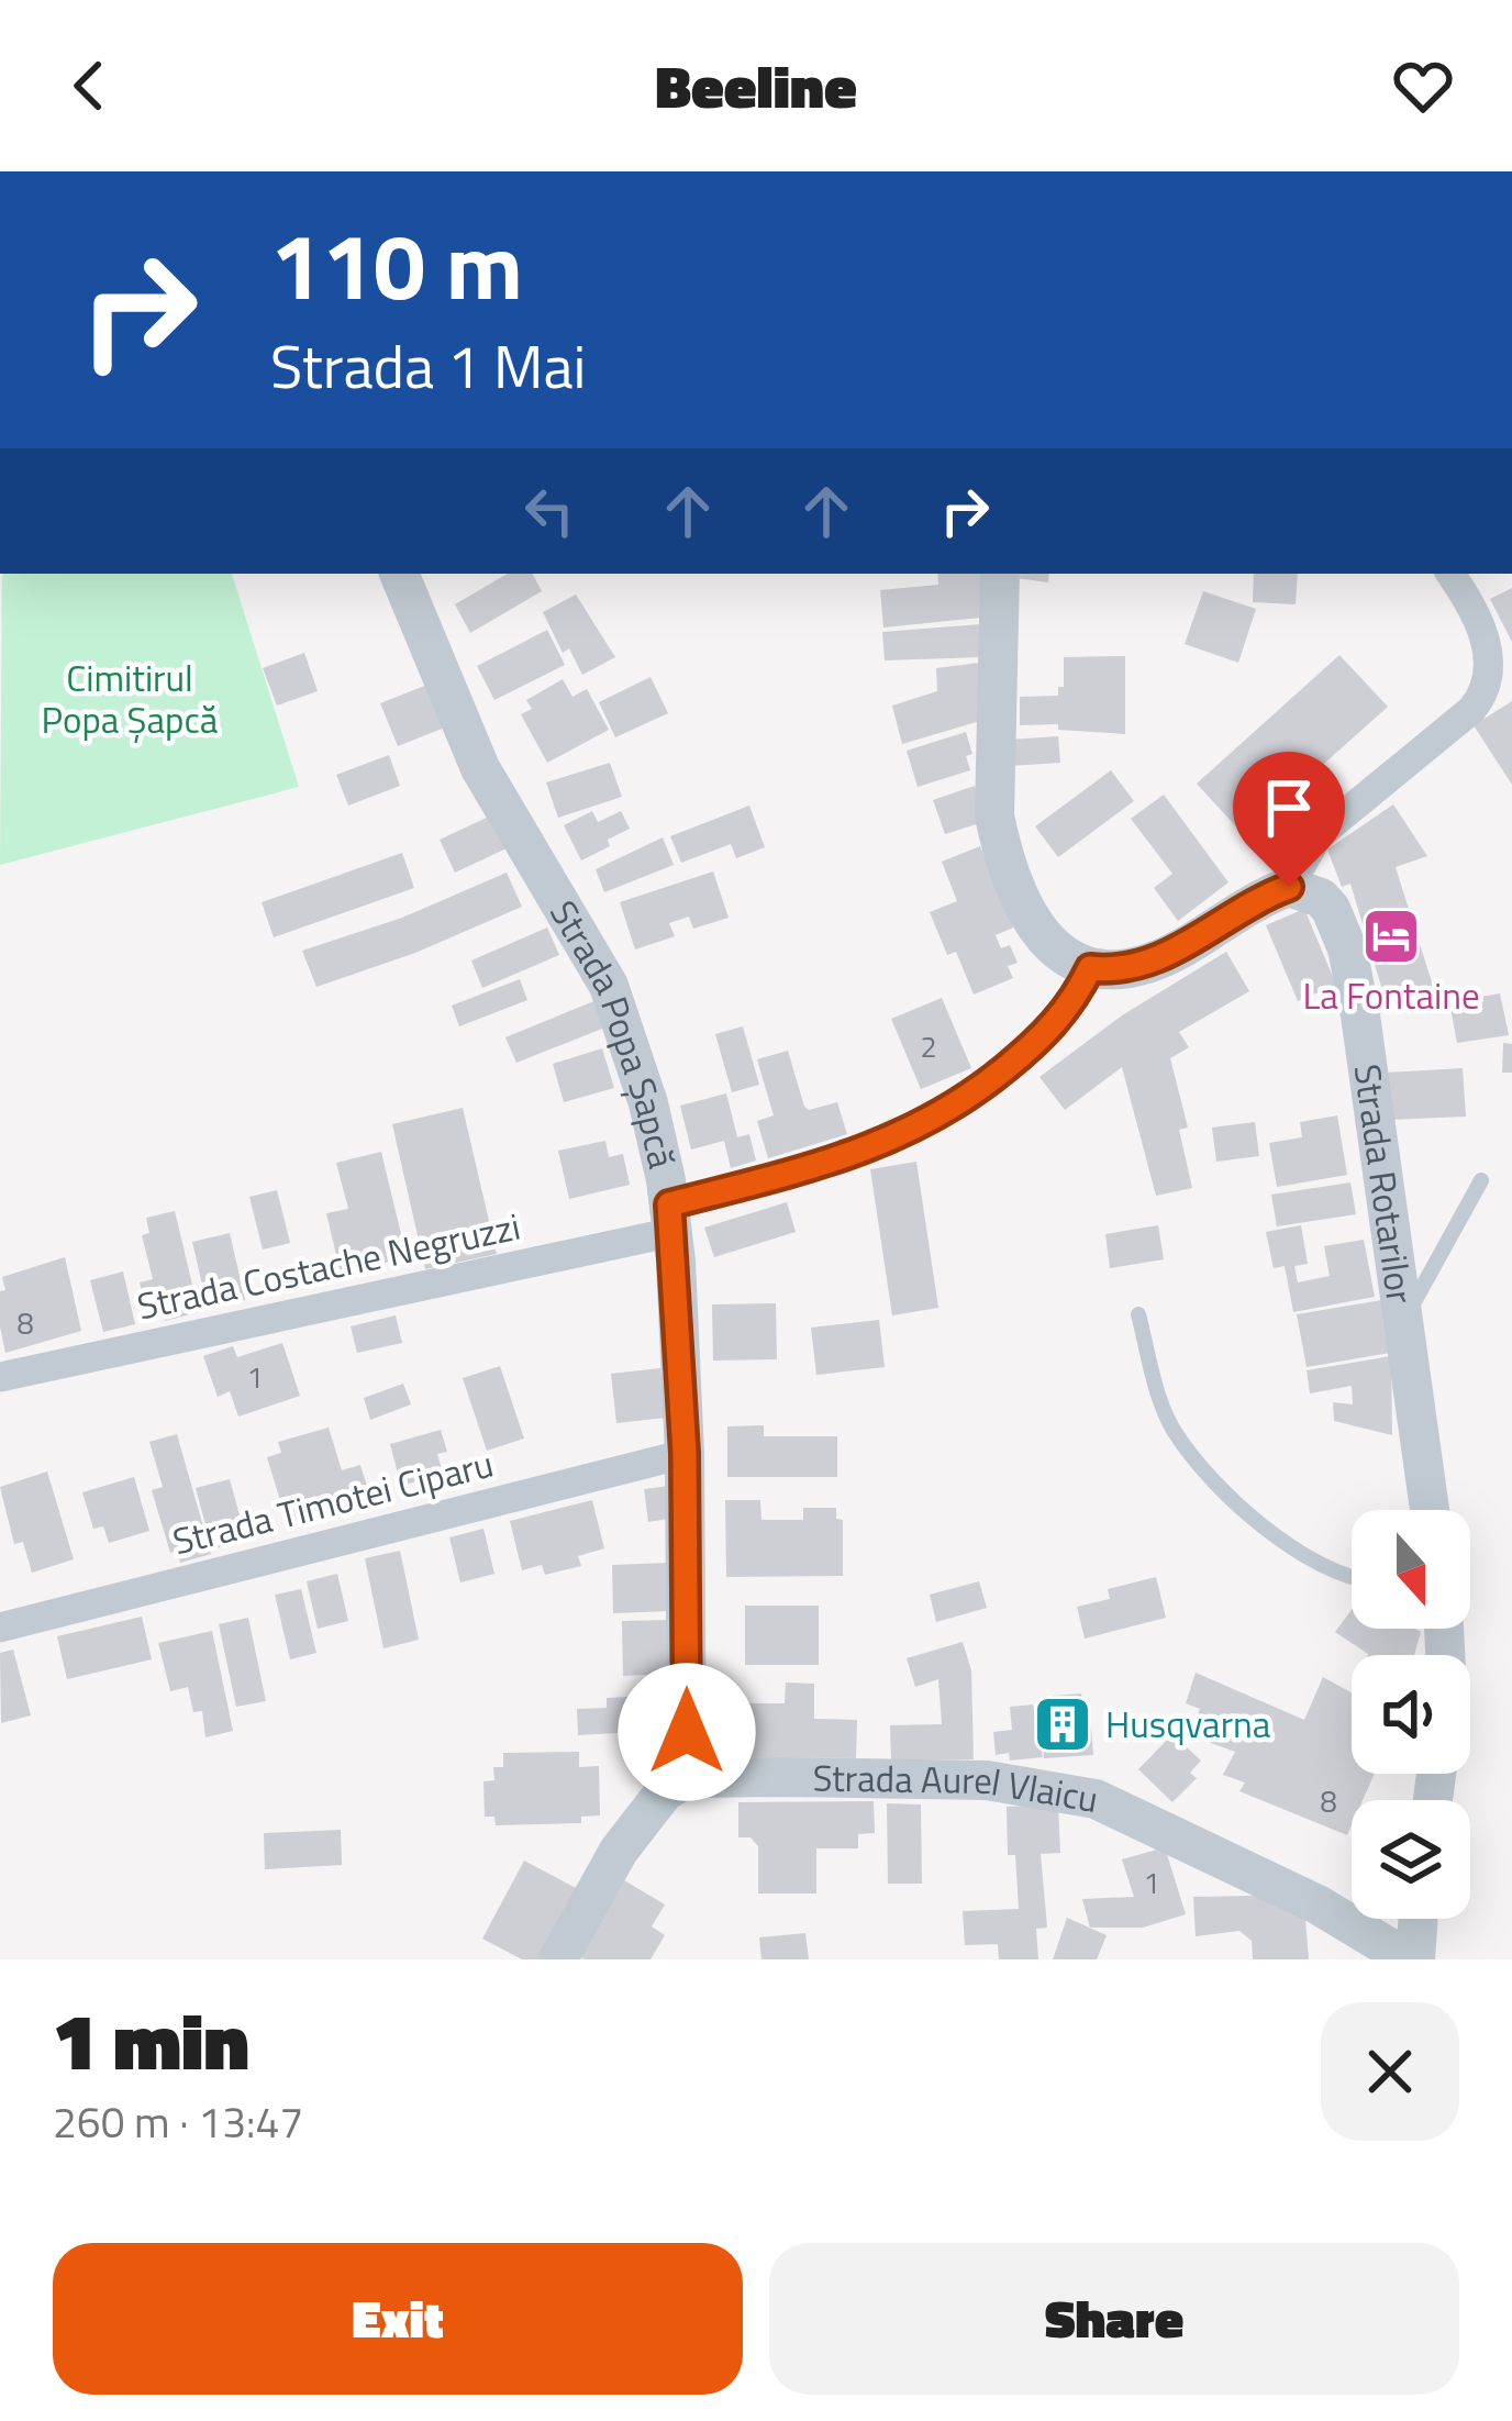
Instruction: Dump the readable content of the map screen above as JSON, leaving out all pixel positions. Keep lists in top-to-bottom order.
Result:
{
  "streets": {
    "street": [
      "Strada Popa Șapcă",
      "Strada Rotarilor",
      "Strada Costache Negruzzi",
      "Strada Timotei Ciparu",
      "Strada Aurel Vlaicu"
    ]
  },
  "crossings": [
    ["Strada Popa Șapcă", "Strada Costache Negruzzi"],
    ["Strada Popa Șapcă", "Strada Timotei Ciparu"],
    ["Strada Popa Șapcă", "Strada Aurel Vlaicu"]
  ],
  "parks": ["Cimitirul Popa Șapcă"],
  "places": {
    "hotel": ["La Fontaine"],
    "building": ["Husqvarna"]
  },
  "house_numbers": [
    "2",
    "8",
    "1",
    "8",
    "1"
  ],
  "north": "bottom",
  "page": {
    "header": "Beeline",
    "turn": ["110 m", "Strada 1 Mai"],
    "heading": ["1 min", "260 m · 13:47"],
    "buttons": ["Exit", "Share"]
  }
}
